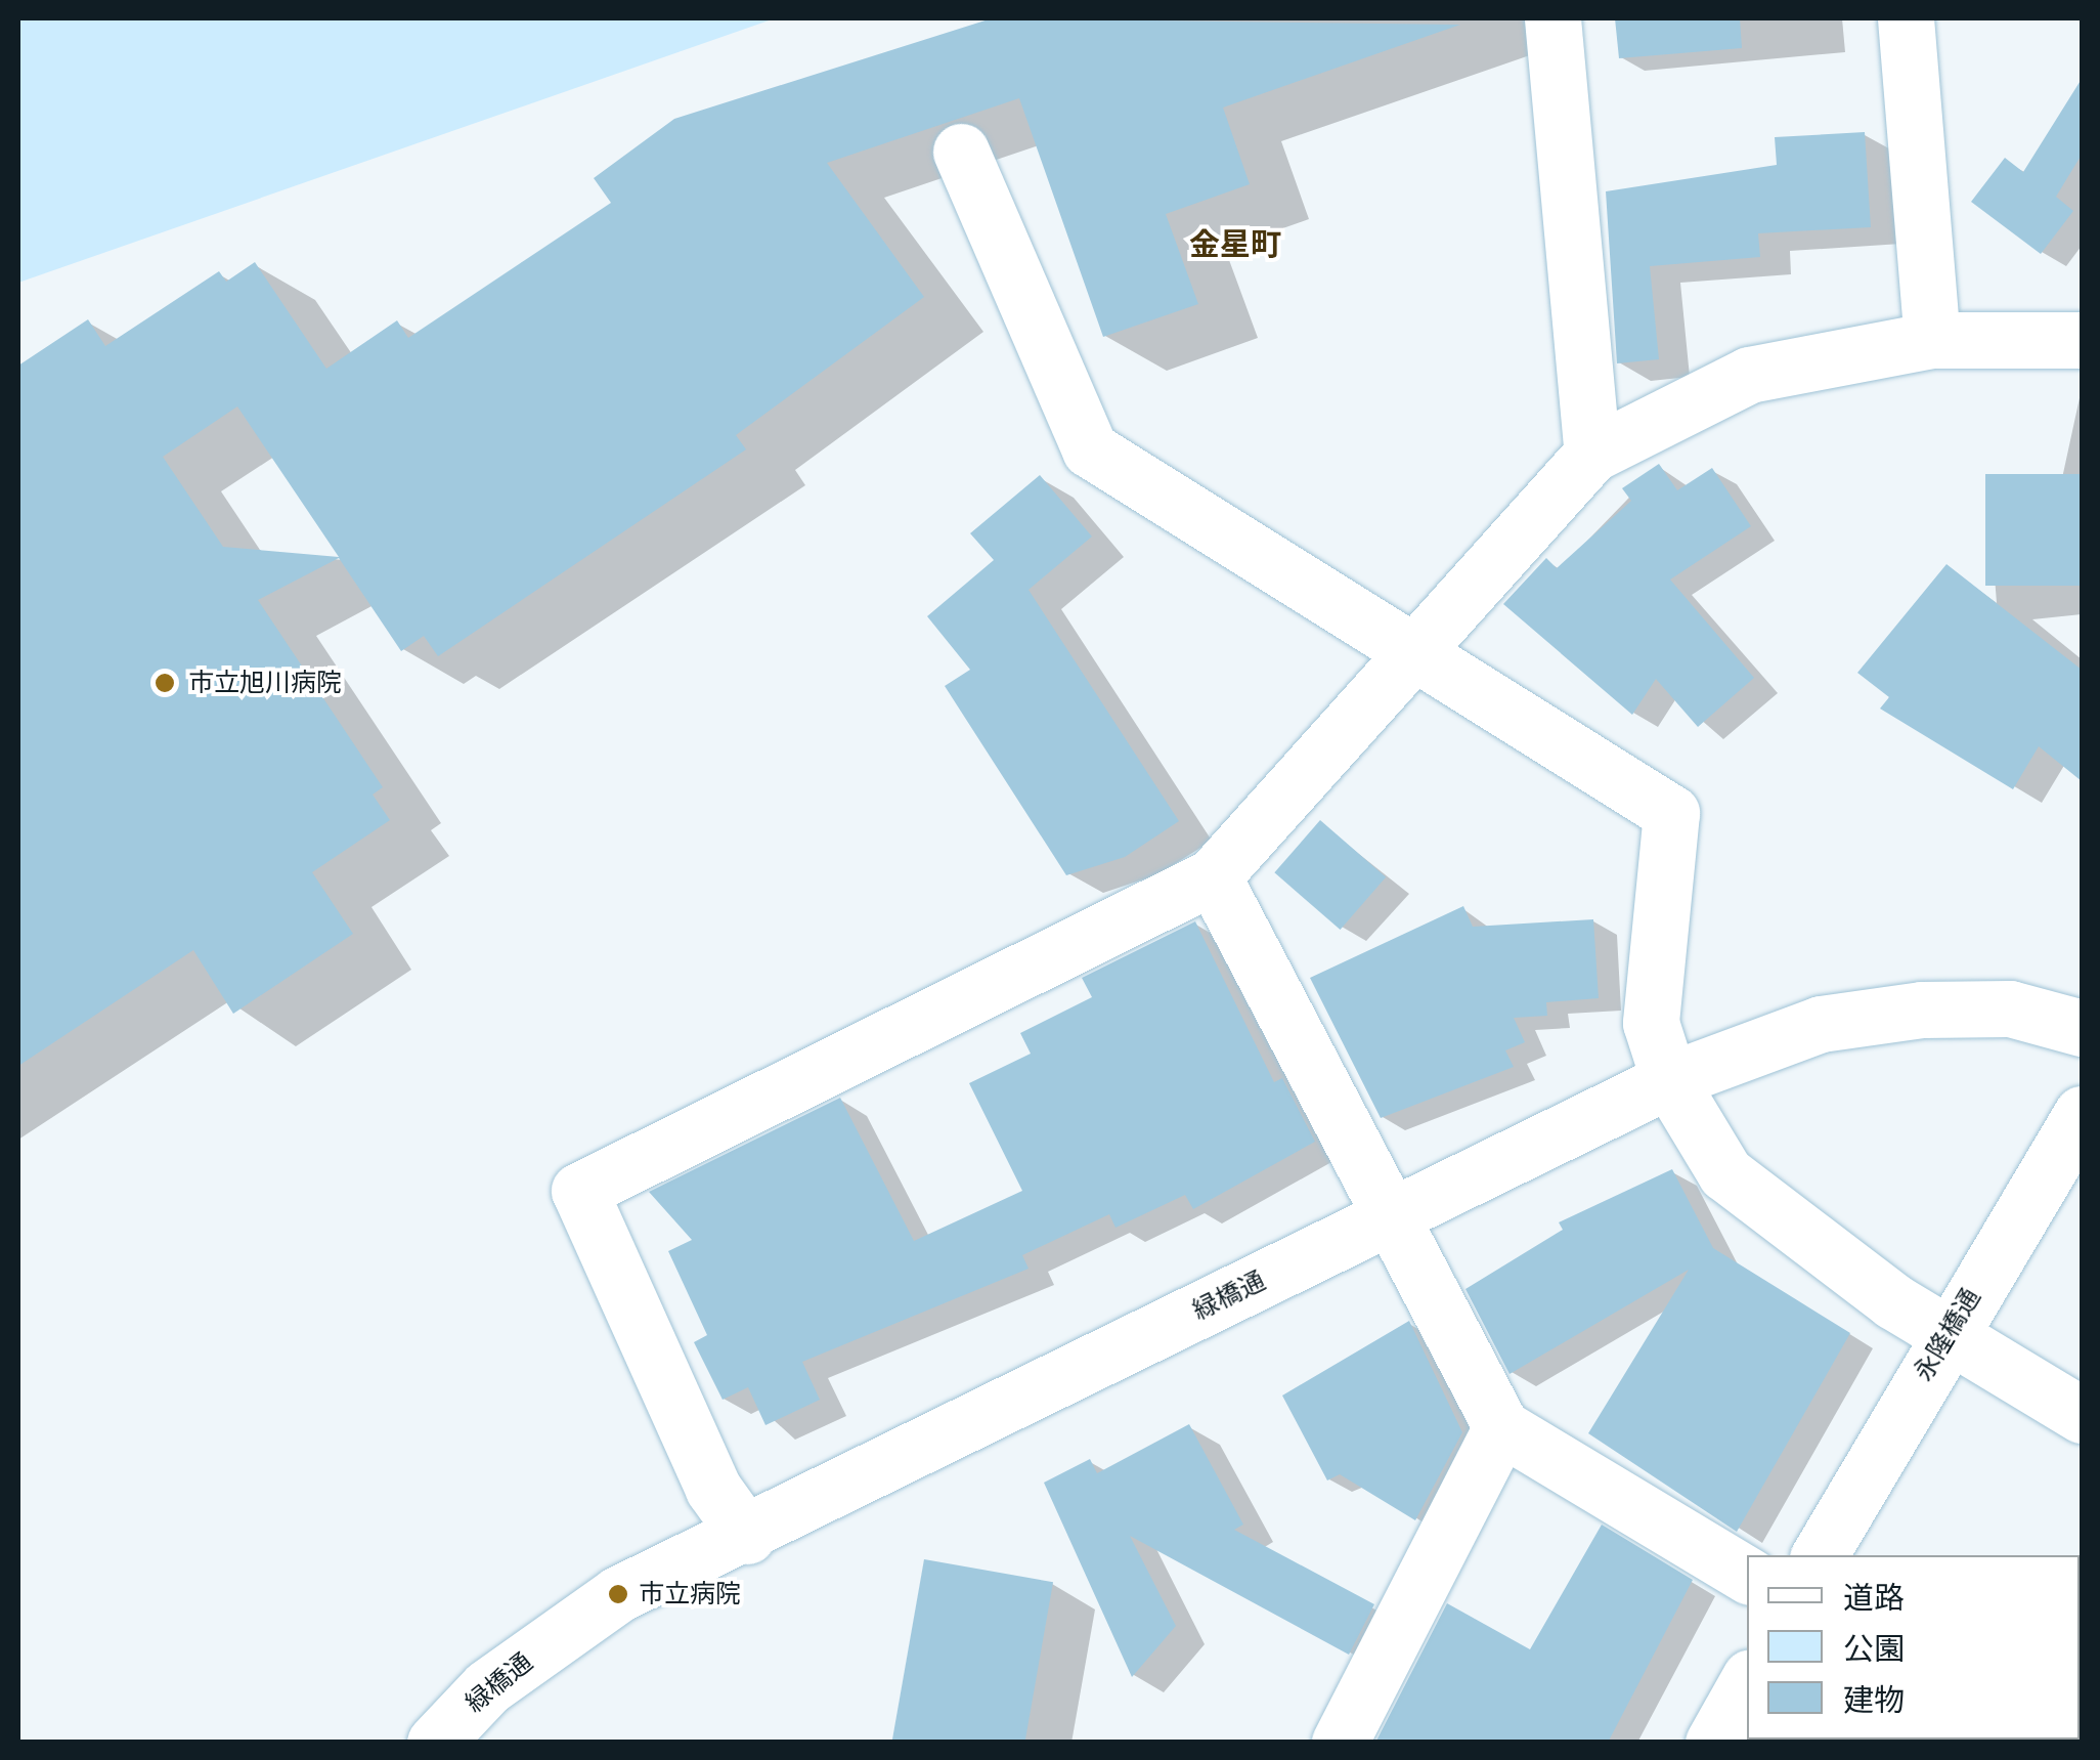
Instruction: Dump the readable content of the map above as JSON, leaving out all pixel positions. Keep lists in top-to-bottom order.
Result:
{
  "streets": {
    "street": ["緑橋通", "永隆橋通"]
  },
  "districts": ["金星町"],
  "places": ["市立旭川病院", "市立病院"],
  "legend": ["道路", "公園", "建物"]
}
